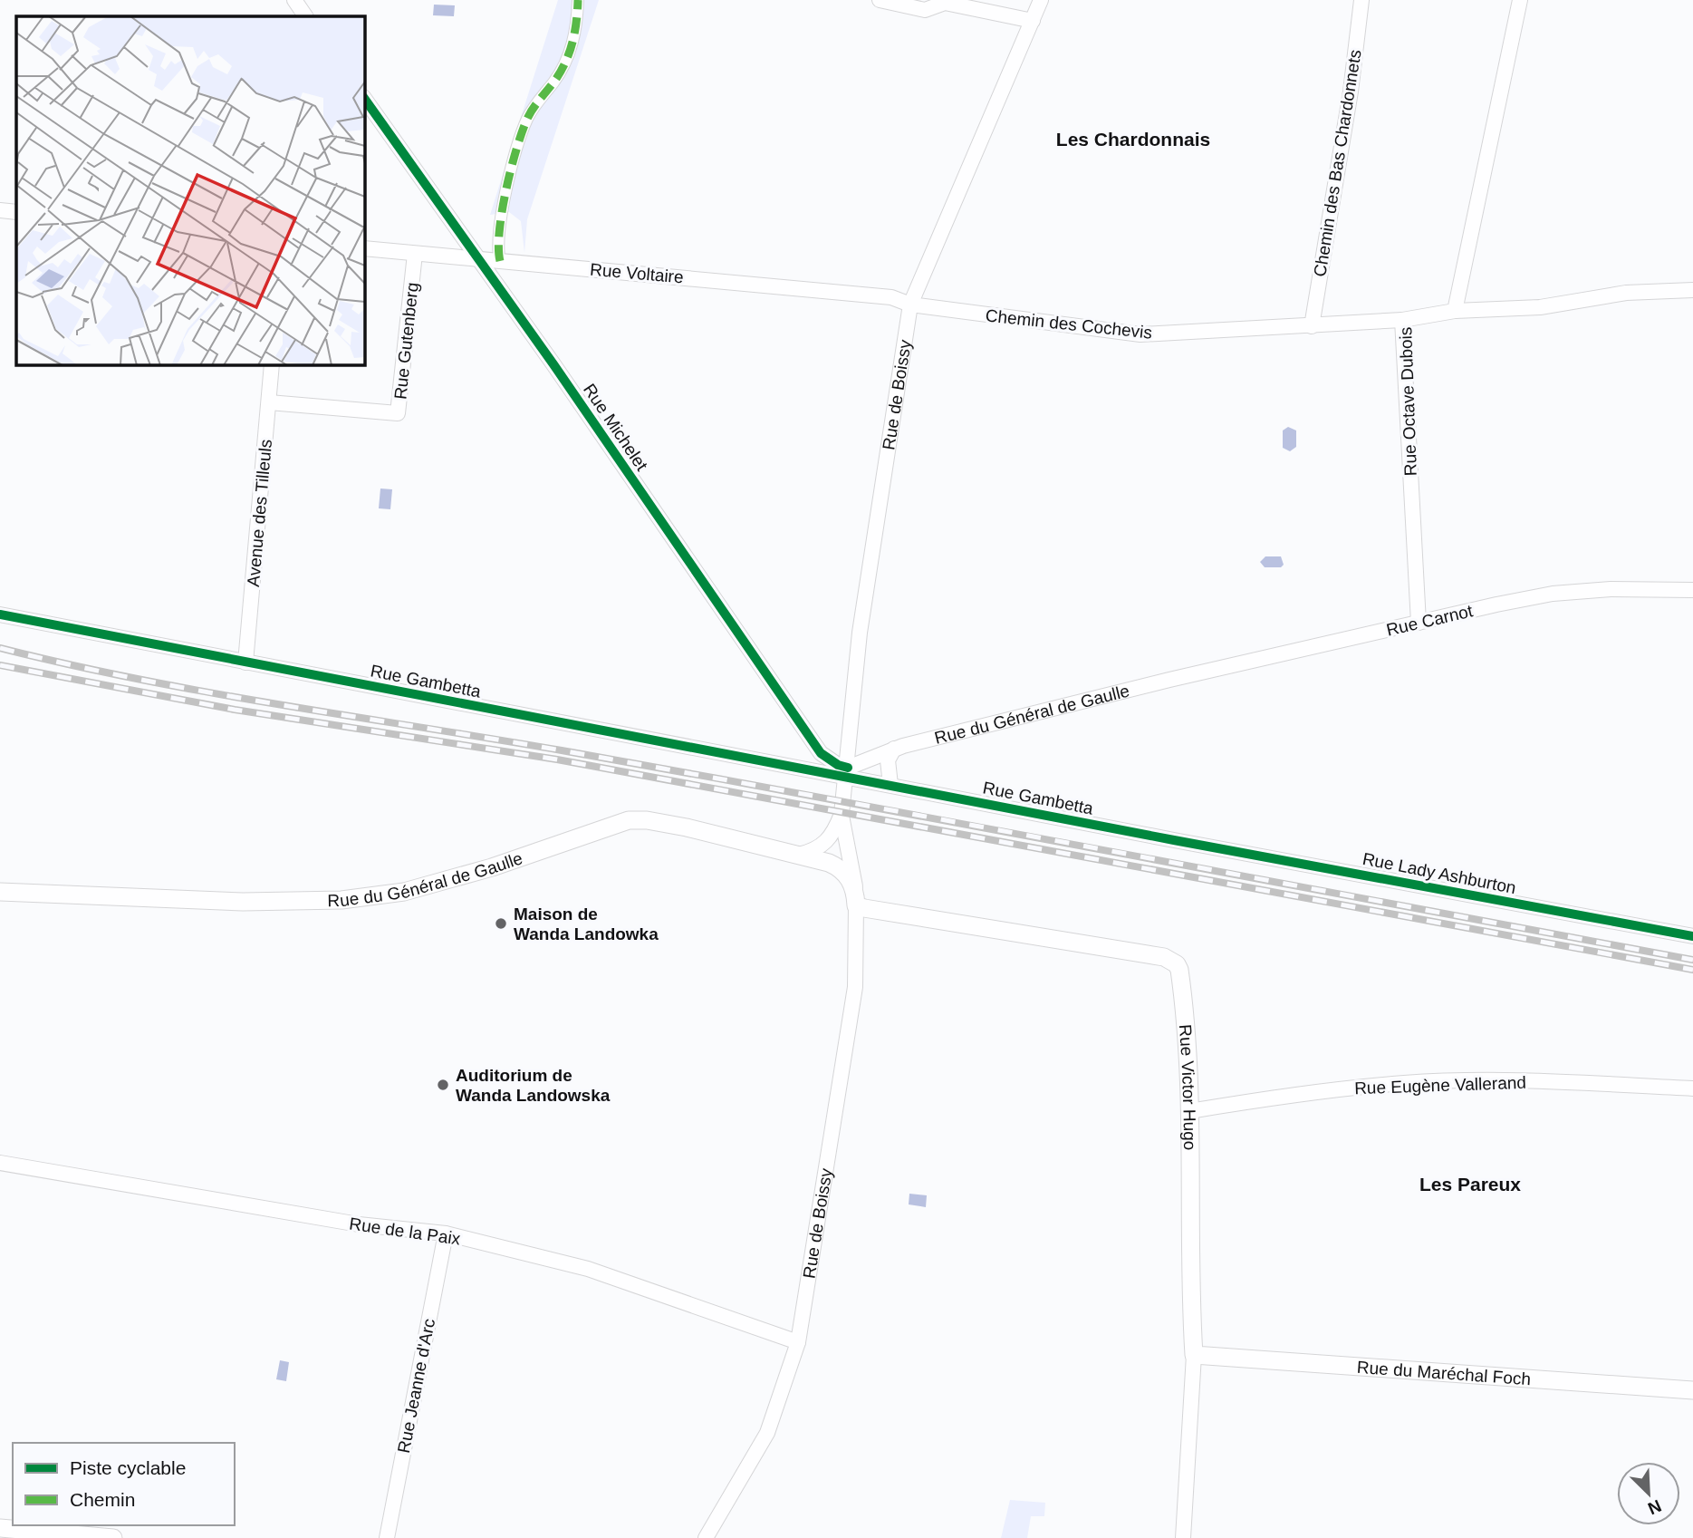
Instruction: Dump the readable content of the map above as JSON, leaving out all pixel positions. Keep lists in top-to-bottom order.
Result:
{
  "streets": {
    "street": [
      "Chemin des Bas Chardonnets",
      "Rue Voltaire",
      "Chemin des Cochevis",
      "Rue Gutenberg",
      "Rue de Boissy",
      "Rue Octave Dubois",
      "Rue Michelet",
      "Avenue des Tilleuls",
      "Rue Carnot",
      "Rue Gambetta",
      "Rue du Général de Gaulle",
      "Rue Lady Ashburton",
      "Rue Eugène Vallerand",
      "Rue Victor Hugo",
      "Rue de la Paix",
      "Rue du Maréchal Foch",
      "Rue Jeanne d'Arc"
    ]
  },
  "crossings": [
    ["Chemin des Bas Chardonnets", "Chemin des Cochevis"],
    ["Rue Voltaire", "Chemin des Cochevis"],
    ["Rue Voltaire", "Rue Gutenberg"],
    ["Rue Voltaire", "Rue de Boissy"],
    ["Rue Voltaire", "Rue Michelet"],
    ["Chemin des Cochevis", "Rue de Boissy"],
    ["Chemin des Cochevis", "Rue Octave Dubois"],
    ["Rue Gutenberg", "Avenue des Tilleuls"],
    ["Rue de Boissy", "Rue Michelet"],
    ["Rue de Boissy", "Rue Gambetta"],
    ["Rue de Boissy", "Rue du Général de Gaulle"],
    ["Rue de Boissy", "Rue Victor Hugo"],
    ["Rue de Boissy", "Rue de la Paix"],
    ["Rue Octave Dubois", "Rue Carnot"],
    ["Rue Michelet", "Rue Gambetta"],
    ["Rue Michelet", "Rue du Général de Gaulle"],
    ["Avenue des Tilleuls", "Rue Gambetta"],
    ["Rue Carnot", "Rue du Général de Gaulle"],
    ["Rue Gambetta", "Rue du Général de Gaulle"],
    ["Rue Gambetta", "Rue Lady Ashburton"],
    ["Rue du Général de Gaulle", "Rue Victor Hugo"],
    ["Rue Eugène Vallerand", "Rue Victor Hugo"],
    ["Rue Victor Hugo", "Rue du Maréchal Foch"],
    ["Rue de la Paix", "Rue Jeanne d'Arc"]
  ],
  "districts": ["Les Chardonnais", "Les Pareux"],
  "places": ["Maison de Wanda Landowka", "Auditorium de Wanda Landowska"],
  "legend": ["Piste cyclable", "Chemin"],
  "north": "bottom right"
}
